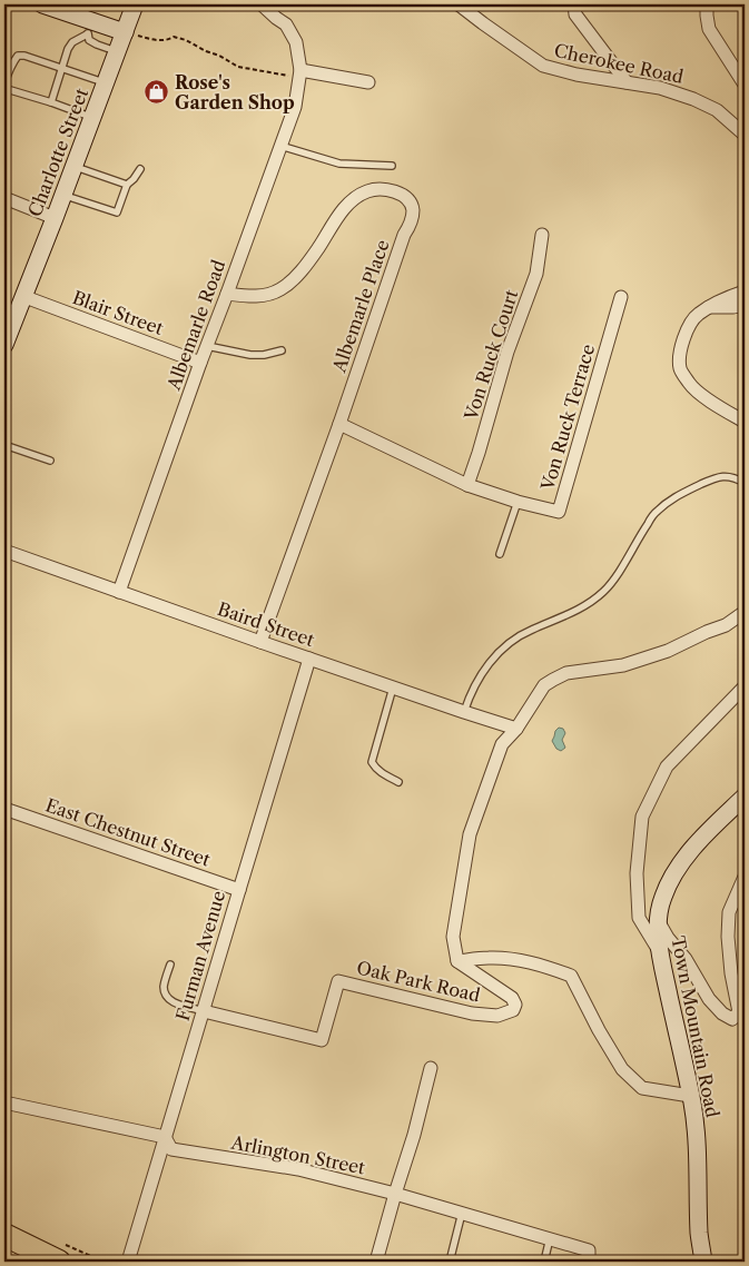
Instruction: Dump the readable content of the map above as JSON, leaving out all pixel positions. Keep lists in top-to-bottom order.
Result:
{
  "streets": {
    "main road": ["Charlotte Street", "Town Mountain Road"],
    "street": [
      "Cherokee Road",
      "Albemarle Place",
      "Blair Street",
      "Albemarle Road",
      "Von Ruck Court",
      "Von Ruck Terrace",
      "Baird Street",
      "East Chestnut Street",
      "Furman Avenue",
      "Oak Park Road",
      "Arlington Street"
    ]
  },
  "crossings": [
    ["Charlotte Street", "Blair Street"],
    ["Albemarle Place", "Albemarle Road"],
    ["Albemarle Place", "Von Ruck Terrace"],
    ["Albemarle Place", "Baird Street"],
    ["Blair Street", "Albemarle Road"],
    ["Albemarle Road", "Baird Street"],
    ["Von Ruck Court", "Von Ruck Terrace"],
    ["Baird Street", "Furman Avenue"],
    ["Baird Street", "Oak Park Road"],
    ["East Chestnut Street", "Furman Avenue"],
    ["Furman Avenue", "Oak Park Road"],
    ["Furman Avenue", "Arlington Street"]
  ],
  "places": {
    "shop": ["Rose's Garden Shop"]
  }
}
